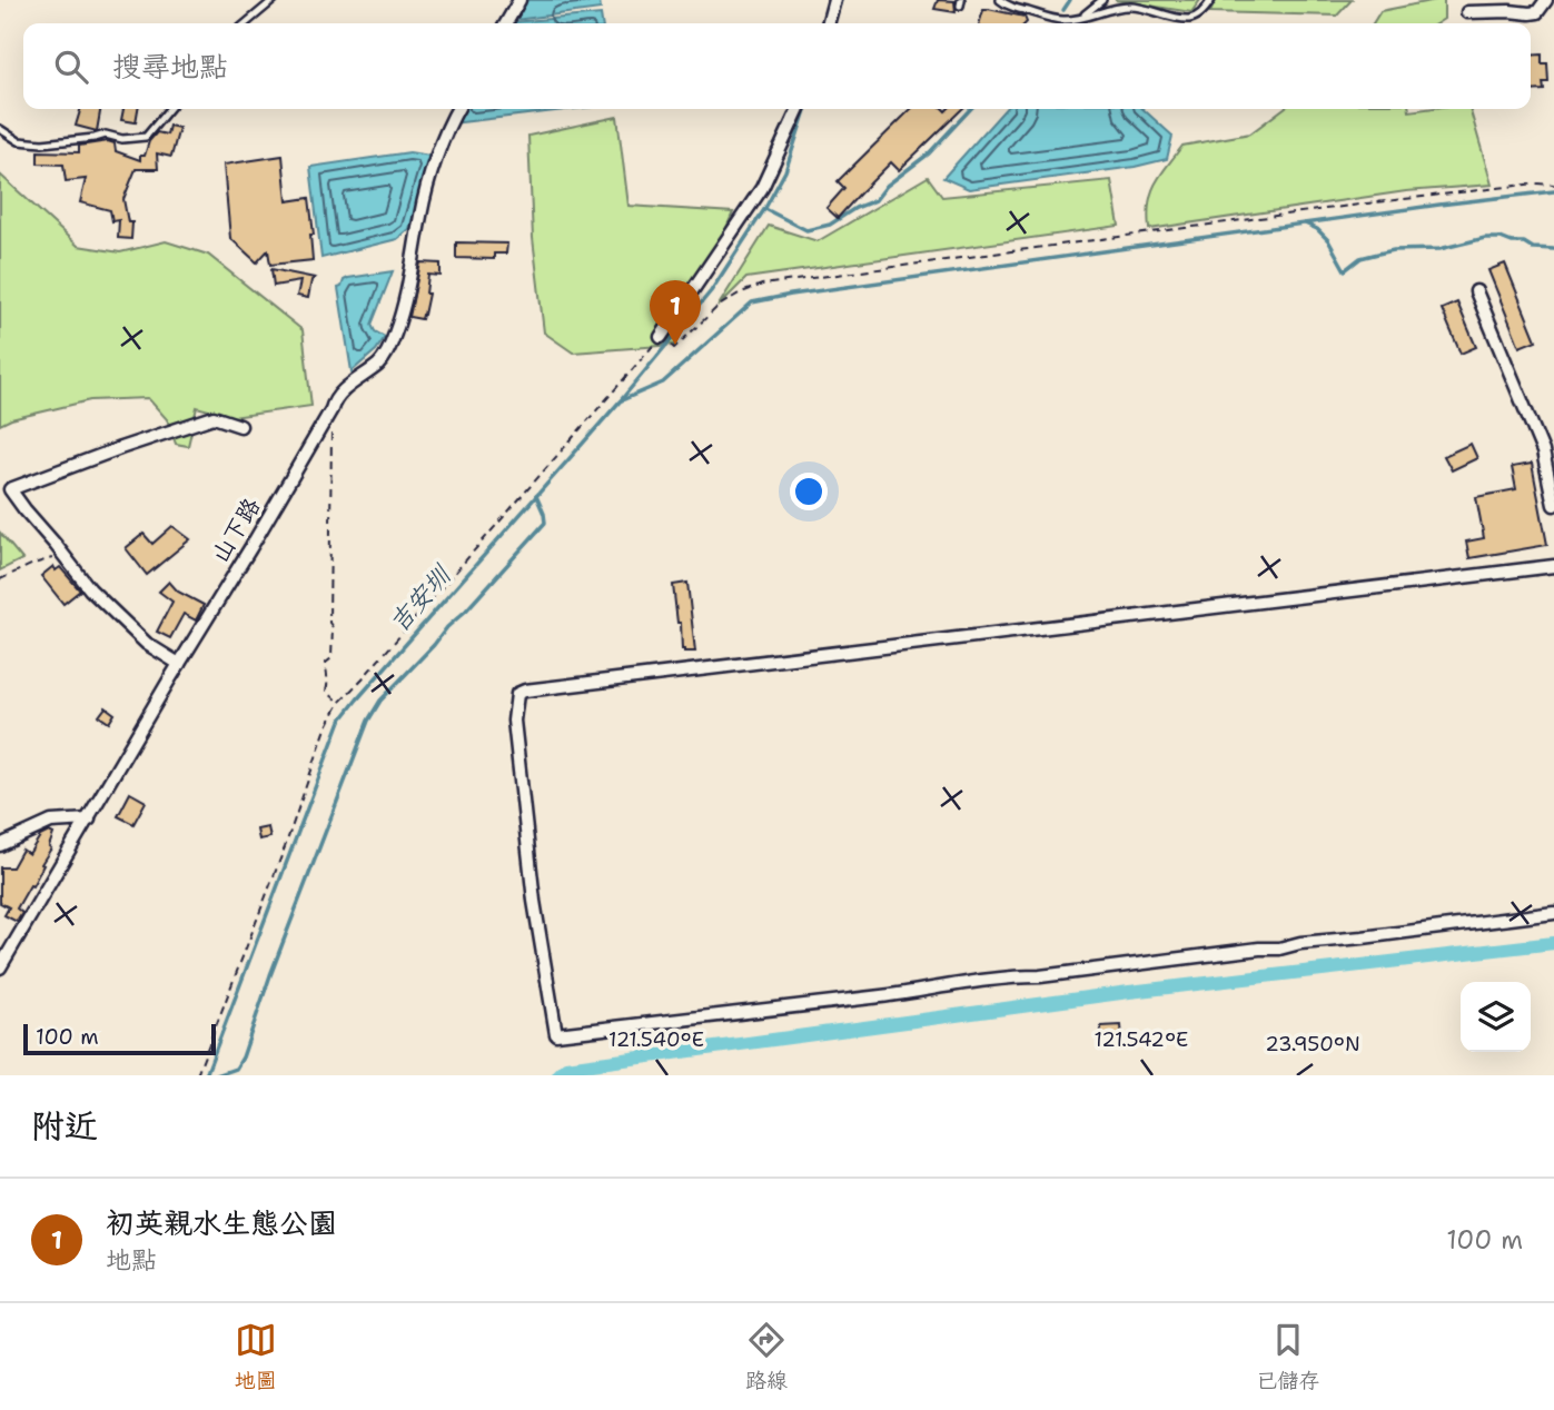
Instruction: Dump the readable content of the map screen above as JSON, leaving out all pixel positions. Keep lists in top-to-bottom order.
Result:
{
  "streets": {
    "street": ["山下路"]
  },
  "water": ["吉安圳"],
  "scale_bar": "100 m",
  "page": {
    "search": "搜尋地點",
    "pins": "1",
    "scale": "100 m",
    "heading": "附近",
    "list": [
      {
        "mark": "1",
        "name": "初英親水生態公園",
        "note": "地點",
        "value": "100 m"
      }
    ],
    "nav": ["地圖", "路線", "已儲存"]
  },
  "coordinates": ["121.540°E", "121.542°E", "23.950°N"]
}
